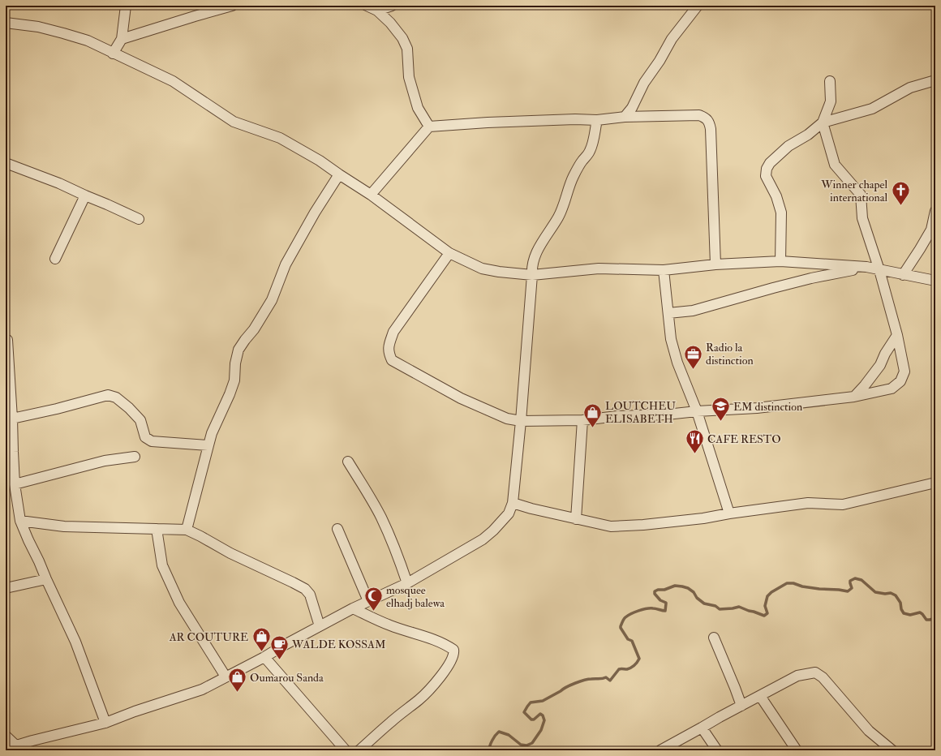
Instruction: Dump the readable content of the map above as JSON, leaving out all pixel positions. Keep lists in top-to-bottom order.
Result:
{
  "places": {
    "church": ["Winner chapel international"],
    "office": ["Radio la distinction"],
    "school or university": ["EM distinction"],
    "shop": ["LOUTCHEU ELISABETH", "AR COUTURE", "Oumarou Sanda"],
    "restaurant": ["CAFE RESTO"],
    "mosque": ["mosquee elhadj balewa"],
    "cafe": ["WALDE KOSSAM"]
  }
}
